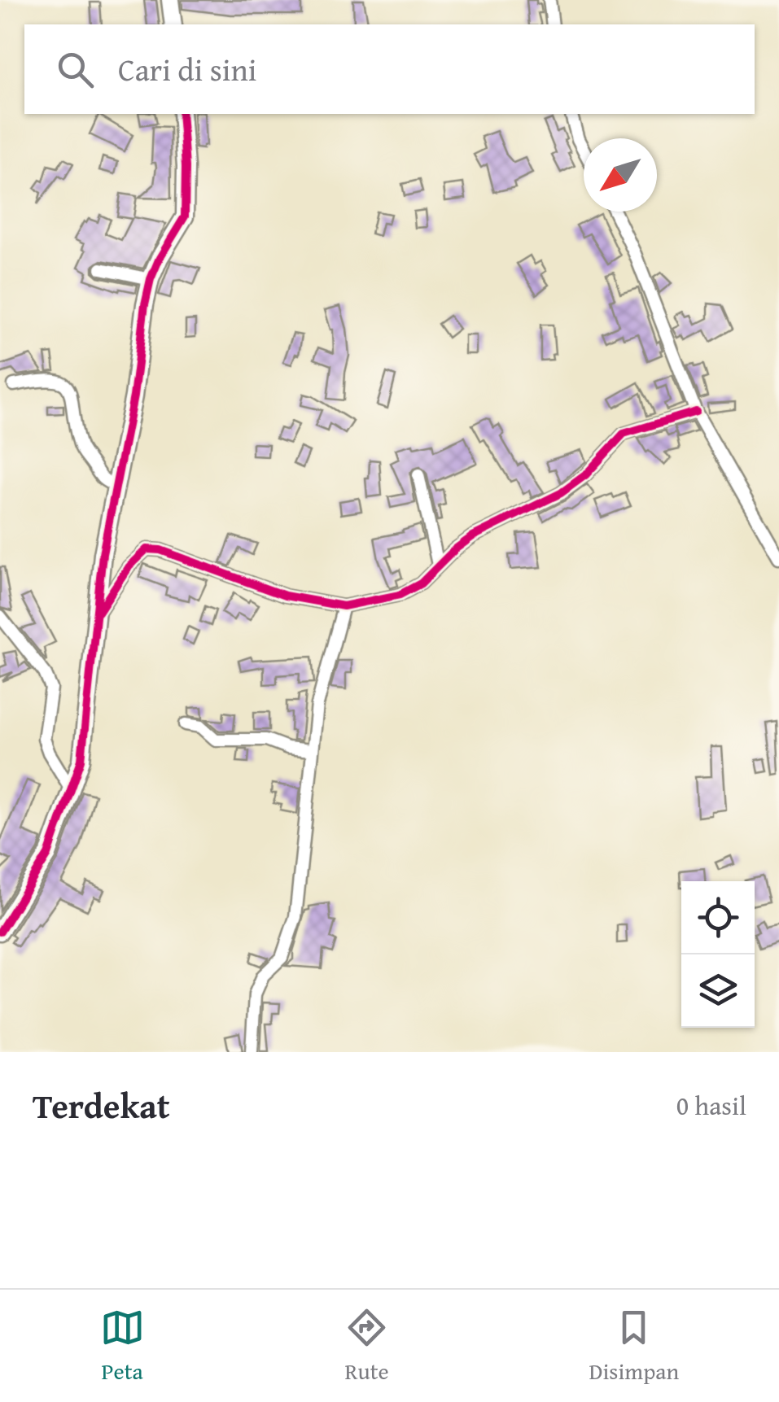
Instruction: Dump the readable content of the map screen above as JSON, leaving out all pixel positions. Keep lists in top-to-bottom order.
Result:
{
  "north": "bottom left",
  "page": {
    "search": "Cari di sini",
    "heading": ["Terdekat", "0 hasil"],
    "nav": ["Peta", "Rute", "Disimpan"]
  }
}
